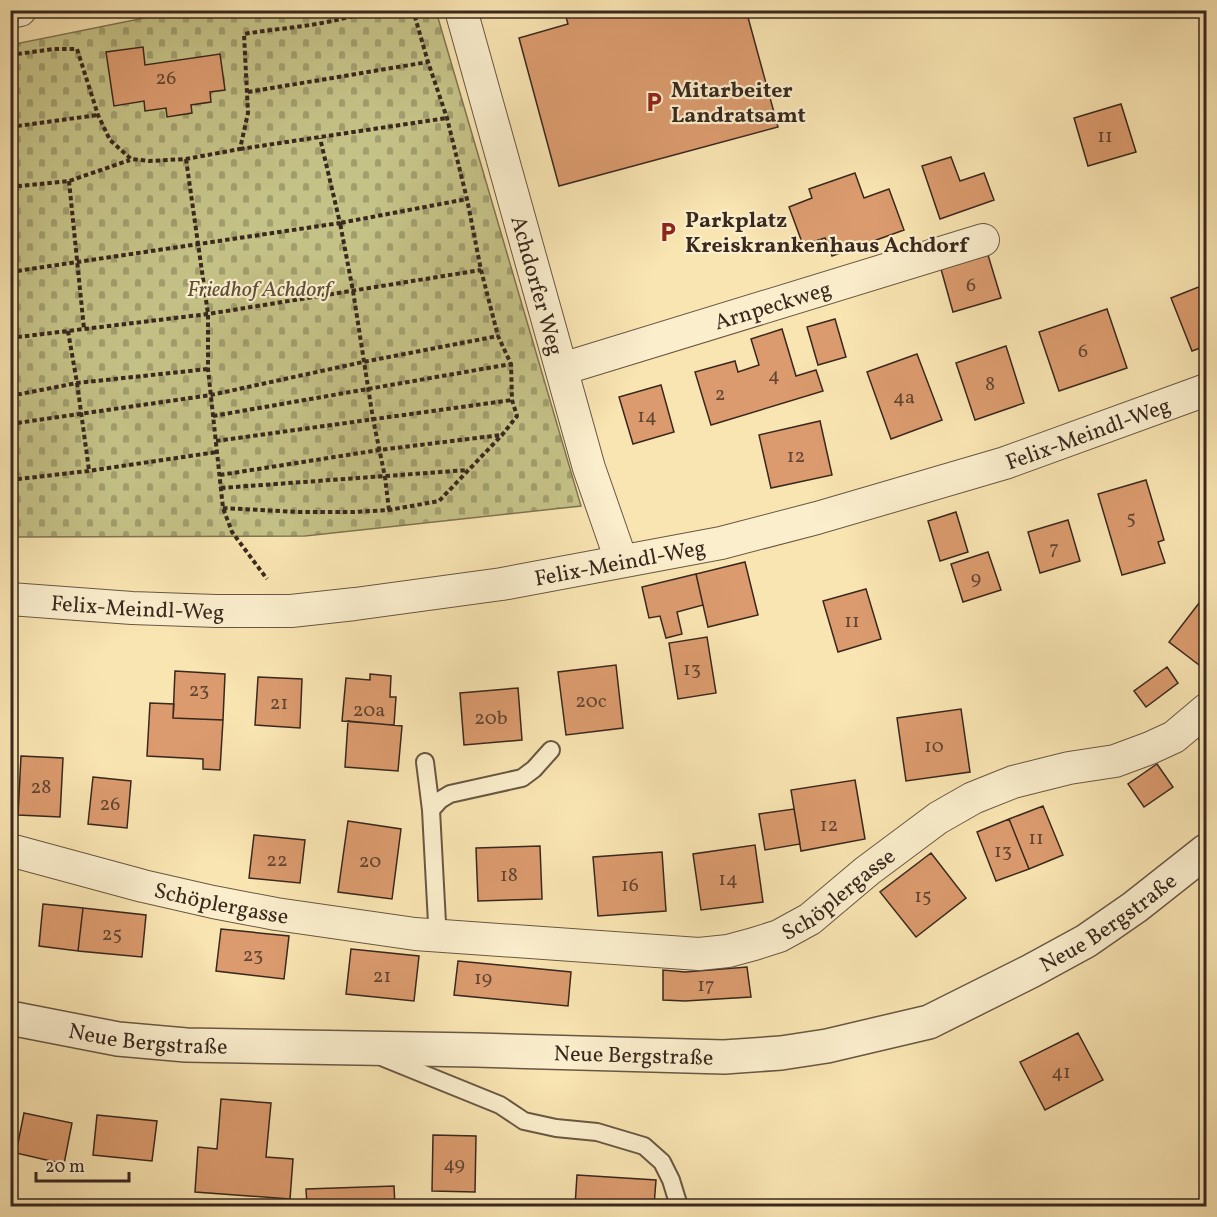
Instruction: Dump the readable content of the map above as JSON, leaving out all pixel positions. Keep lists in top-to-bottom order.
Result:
{
  "streets": {
    "street": [
      "Achdorfer Weg",
      "Arnpeckweg",
      "Felix-Meindl-Weg",
      "Schöplergasse",
      "Neue Bergstraße"
    ]
  },
  "crossings": [
    ["Achdorfer Weg", "Arnpeckweg"],
    ["Achdorfer Weg", "Felix-Meindl-Weg"]
  ],
  "parks": ["Friedhof Achdorf"],
  "places": {
    "parking": ["Mitarbeiter Landratsamt", "Parkplatz Kreiskrankenhaus Achdorf"]
  },
  "house_numbers": [
    "26",
    "11",
    "6",
    "6",
    "4",
    "8",
    "2",
    "4a",
    "14",
    "12",
    "5",
    "7",
    "9",
    "11",
    "13",
    "23",
    "20c",
    "21",
    "20a",
    "20b",
    "10",
    "28",
    "26",
    "12",
    "11",
    "13",
    "22",
    "20",
    "18",
    "14",
    "16",
    "15",
    "25",
    "23",
    "21",
    "19",
    "17",
    "41",
    "49"
  ],
  "scale_bar": "20 m"
}
